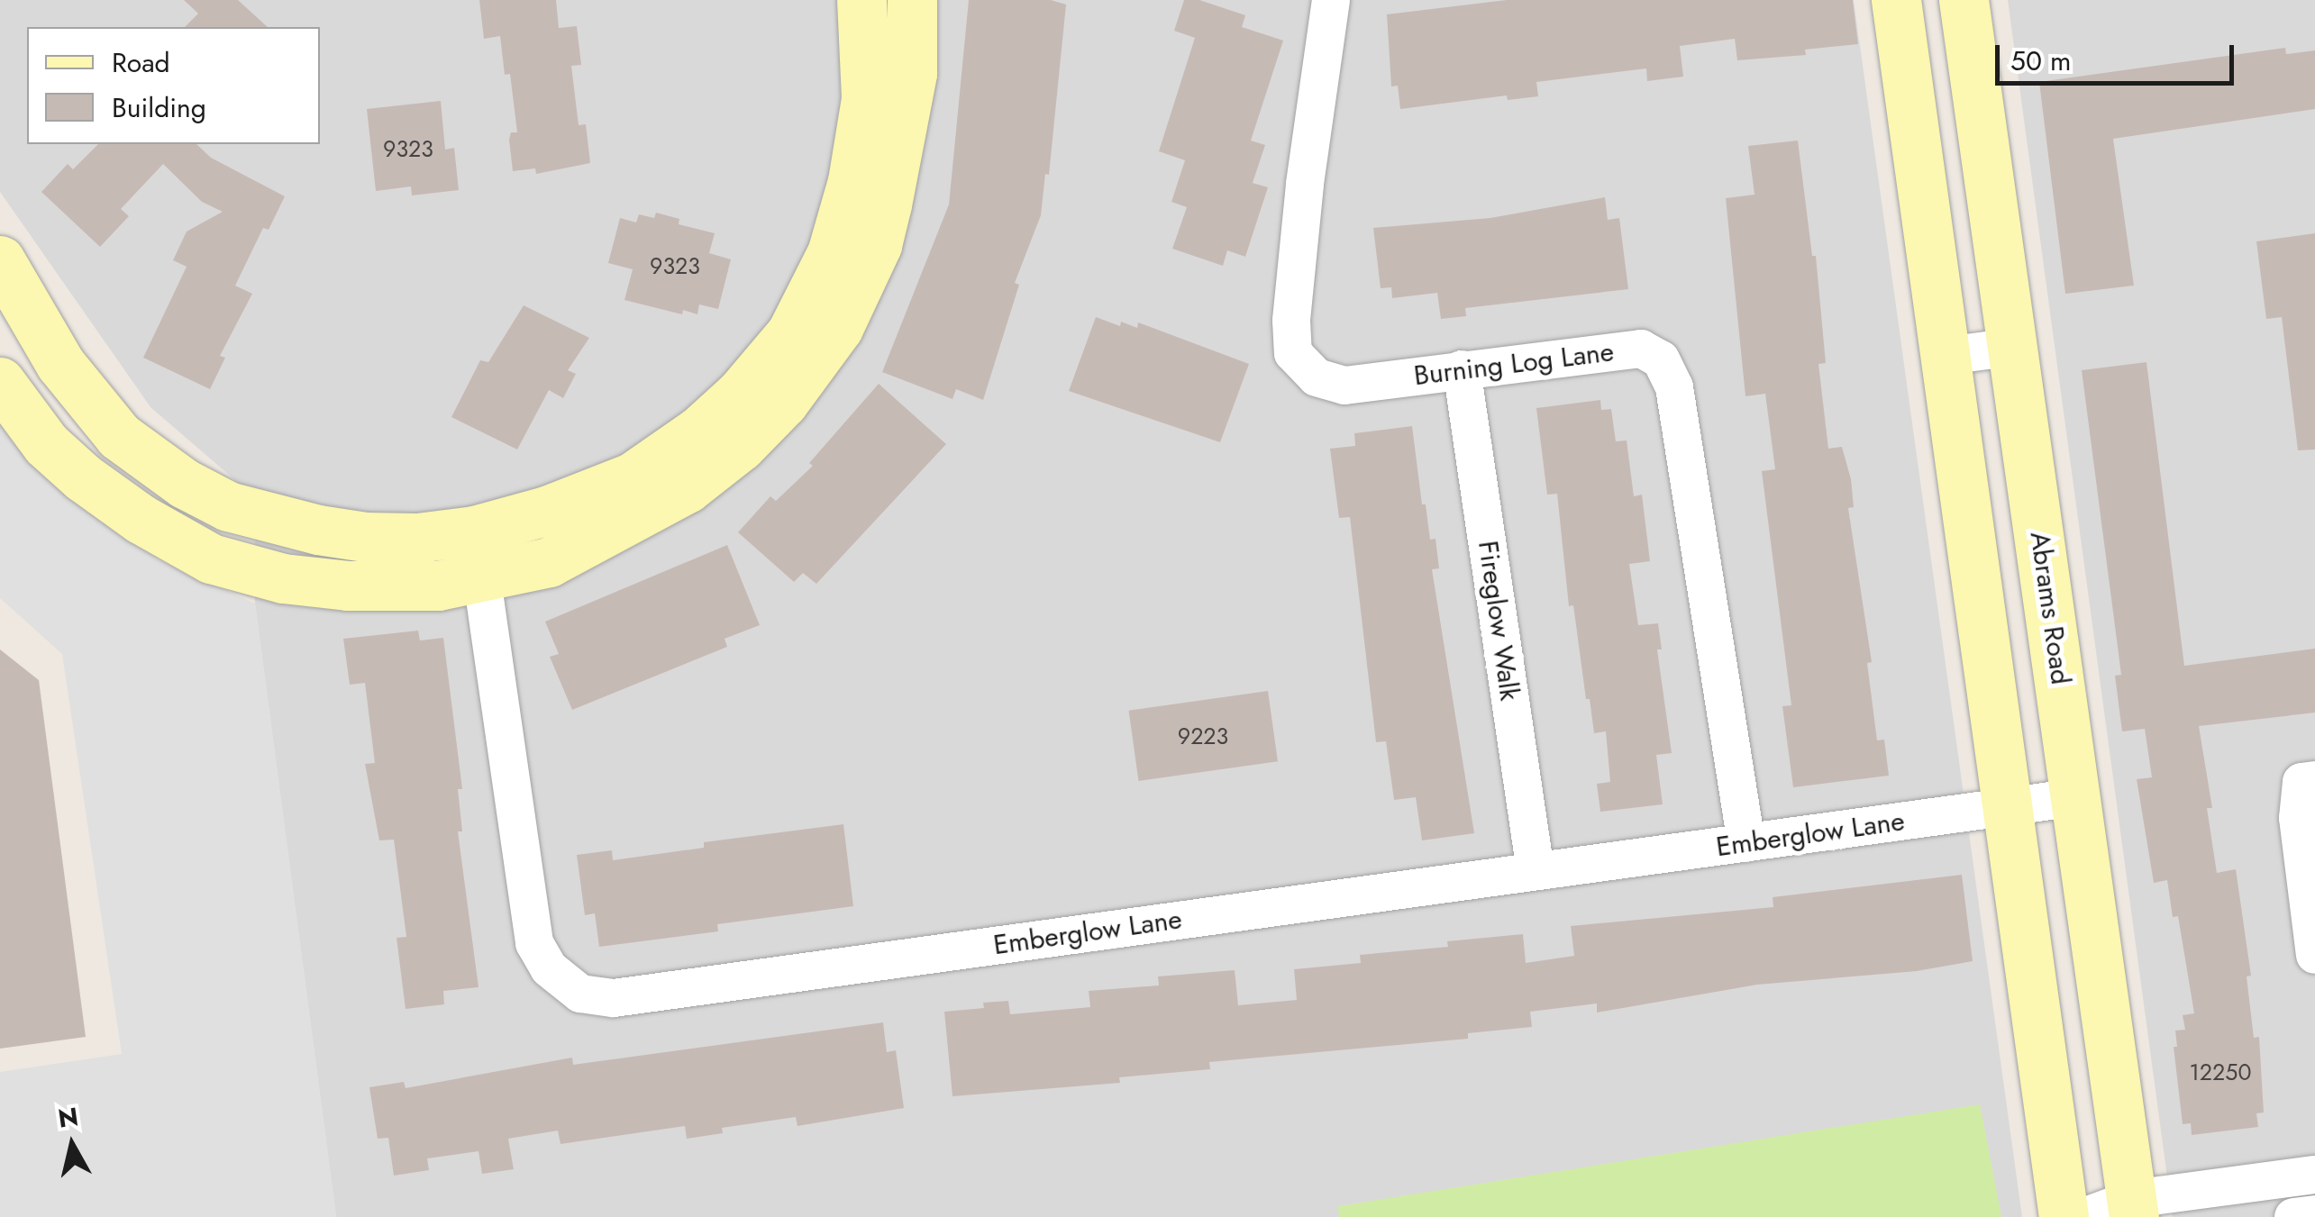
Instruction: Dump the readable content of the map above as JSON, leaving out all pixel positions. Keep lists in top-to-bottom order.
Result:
{
  "streets": {
    "street": [
      "Burning Log Lane",
      "Abrams Road",
      "Fireglow Walk",
      "Emberglow Lane"
    ]
  },
  "crossings": [
    ["Burning Log Lane", "Fireglow Walk"],
    ["Burning Log Lane", "Emberglow Lane"],
    ["Abrams Road", "Emberglow Lane"],
    ["Fireglow Walk", "Emberglow Lane"]
  ],
  "house_numbers": [
    "9323",
    "9323",
    "9223",
    "12250"
  ],
  "legend": ["Road", "Building"],
  "scale_bar": "50 m",
  "north": "top"
}
